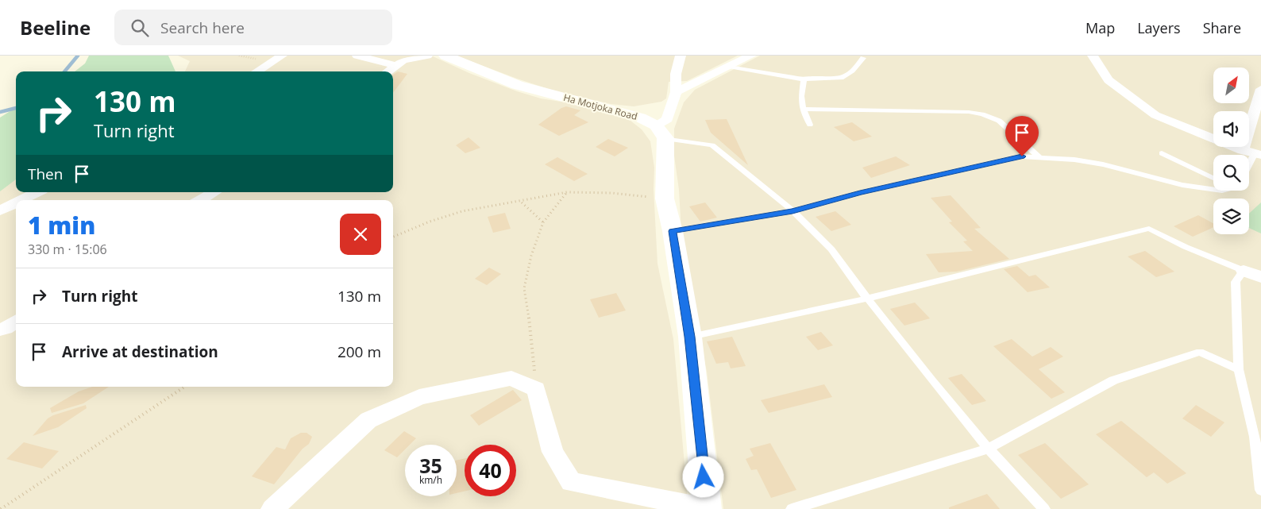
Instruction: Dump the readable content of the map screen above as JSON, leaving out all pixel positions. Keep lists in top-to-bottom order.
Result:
{
  "streets": {
    "street": ["Ha Motjoka Road"]
  },
  "north": "top right",
  "page": {
    "header": "Beeline",
    "search": "Search here",
    "nav": ["Map", "Layers", "Share"],
    "turn": ["130 m", "Turn right"],
    "then": "Then",
    "heading": ["1 min", "330 m · 15:06"],
    "list": [
      {
        "name": "Turn right",
        "value": "130 m"
      },
      {
        "name": "Arrive at destination",
        "value": "200 m"
      }
    ],
    "speed": "35 km/h",
    "limit": "40"
  }
}
